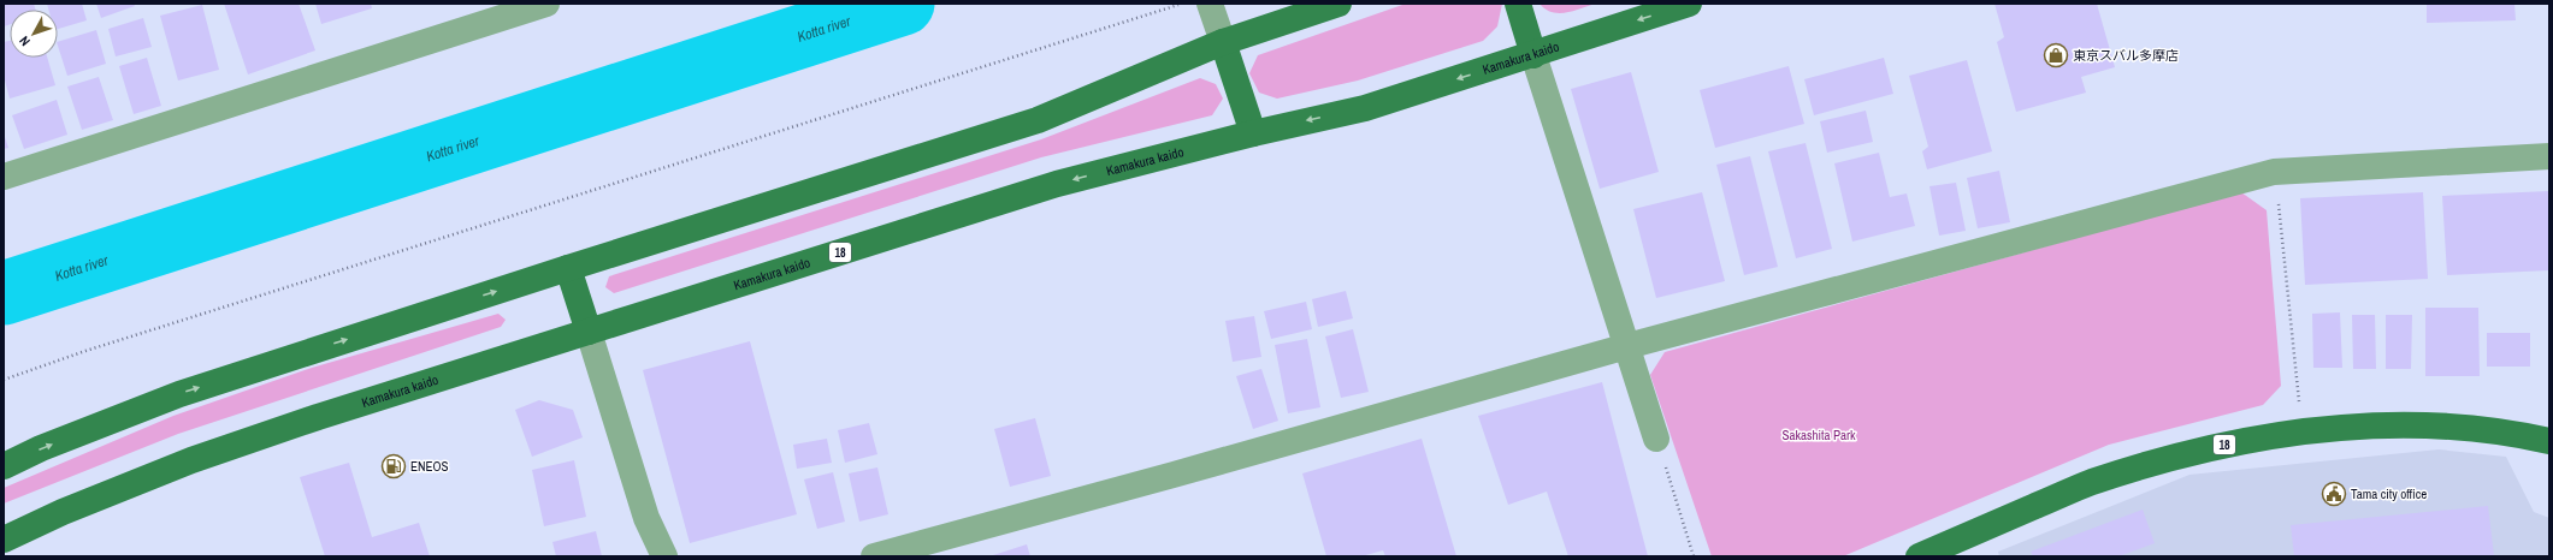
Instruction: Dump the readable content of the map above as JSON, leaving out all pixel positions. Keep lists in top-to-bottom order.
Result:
{
  "streets": {
    "main road": ["Kamakura kaido", "18"]
  },
  "water": ["Kotta river"],
  "parks": ["Sakashita Park"],
  "places": {
    "shop": ["東京スバル多摩店"],
    "fuel station": ["ENEOS"],
    "public building": ["Tama city office"]
  },
  "north": "bottom left"
}
